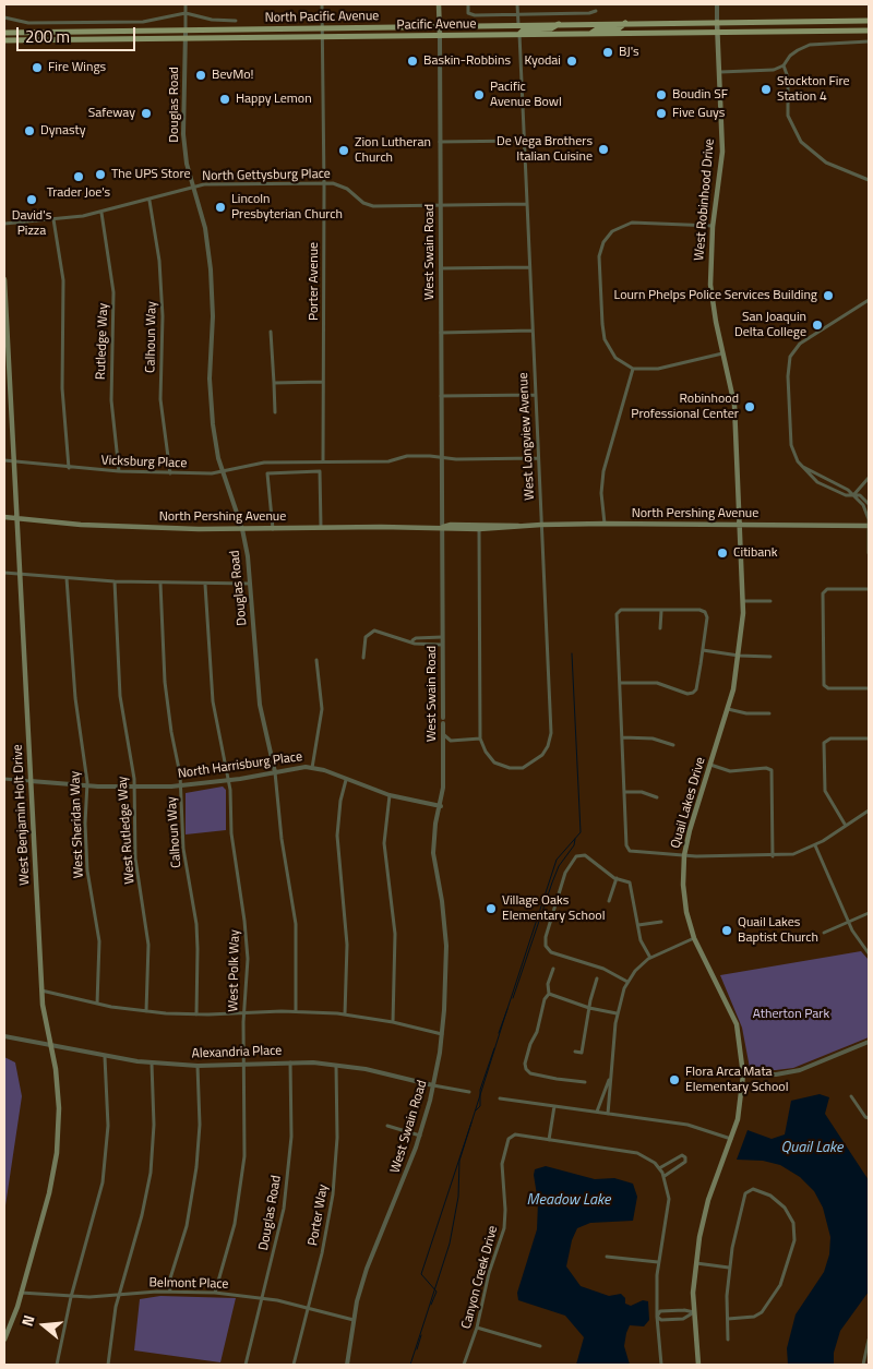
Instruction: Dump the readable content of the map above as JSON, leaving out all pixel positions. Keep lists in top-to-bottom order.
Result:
{
  "streets": {
    "main road": [
      "North Pacific Avenue",
      "Pacific Avenue",
      "West Robinhood Drive",
      "West Swain Road",
      "North Pershing Avenue",
      "Quail Lakes Drive",
      "West Benjamin Holt Drive"
    ],
    "street": [
      "Douglas Road",
      "North Gettysburg Place",
      "Porter Avenue",
      "Calhoun Way",
      "Rutledge Way",
      "West Longview Avenue",
      "Vicksburg Place",
      "North Harrisburg Place",
      "West Sheridan Way",
      "West Rutledge Way",
      "West Polk Way",
      "Alexandria Place",
      "Porter Way",
      "Canyon Creek Drive",
      "Belmont Place"
    ]
  },
  "crossings": [
    ["North Pacific Avenue", "Douglas Road"],
    ["North Pacific Avenue", "West Robinhood Drive"],
    ["North Pacific Avenue", "West Swain Road"],
    ["North Pacific Avenue", "Porter Avenue"],
    ["Pacific Avenue", "Douglas Road"],
    ["Pacific Avenue", "West Robinhood Drive"],
    ["Pacific Avenue", "West Swain Road"],
    ["Pacific Avenue", "Porter Avenue"],
    ["Pacific Avenue", "West Longview Avenue"],
    ["Douglas Road", "North Gettysburg Place"],
    ["Douglas Road", "Vicksburg Place"],
    ["Douglas Road", "North Pershing Avenue"],
    ["Douglas Road", "North Harrisburg Place"],
    ["Douglas Road", "Alexandria Place"],
    ["Douglas Road", "Belmont Place"],
    ["North Gettysburg Place", "West Swain Road"],
    ["North Gettysburg Place", "Porter Avenue"],
    ["North Gettysburg Place", "Calhoun Way"],
    ["North Gettysburg Place", "Rutledge Way"],
    ["North Gettysburg Place", "West Longview Avenue"],
    ["West Robinhood Drive", "North Pershing Avenue"],
    ["West Robinhood Drive", "Quail Lakes Drive"],
    ["West Swain Road", "Vicksburg Place"],
    ["West Swain Road", "North Pershing Avenue"],
    ["West Swain Road", "North Harrisburg Place"],
    ["West Swain Road", "Alexandria Place"],
    ["West Swain Road", "Belmont Place"],
    ["Porter Avenue", "Vicksburg Place"],
    ["Calhoun Way", "Vicksburg Place"],
    ["Calhoun Way", "North Harrisburg Place"],
    ["Rutledge Way", "Vicksburg Place"],
    ["West Longview Avenue", "Vicksburg Place"],
    ["West Longview Avenue", "North Pershing Avenue"],
    ["Vicksburg Place", "West Benjamin Holt Drive"],
    ["North Pershing Avenue", "Quail Lakes Drive"],
    ["North Pershing Avenue", "West Benjamin Holt Drive"],
    ["North Harrisburg Place", "West Benjamin Holt Drive"],
    ["North Harrisburg Place", "West Sheridan Way"],
    ["North Harrisburg Place", "West Rutledge Way"],
    ["North Harrisburg Place", "West Polk Way"],
    ["West Benjamin Holt Drive", "Alexandria Place"],
    ["West Benjamin Holt Drive", "Belmont Place"],
    ["West Polk Way", "Alexandria Place"],
    ["West Polk Way", "Belmont Place"],
    ["Alexandria Place", "Porter Way"],
    ["Porter Way", "Belmont Place"]
  ],
  "water": ["Quail Lake", "Meadow Lake"],
  "parks": ["Atherton Park"],
  "places": [
    "BJ's",
    "Baskin-Robbins",
    "Kyodai",
    "Fire Wings",
    "BevMo!",
    "Stockton Fire Station 4",
    "Pacific Avenue Bowl",
    "Boudin SF",
    "Happy Lemon",
    "Safeway",
    "Five Guys",
    "Dynasty",
    "De Vega Brothers Italian Cuisine",
    "Zion Lutheran Church",
    "The UPS Store",
    "Trader Joe's",
    "David's Pizza",
    "Lincoln Presbyterian Church",
    "Lourn Phelps Police Services Building",
    "San Joaquin Delta College",
    "Robinhood Professional Center",
    "Citibank",
    "Village Oaks Elementary School",
    "Quail Lakes Baptist Church",
    "Flora Arca Mata Elementary School"
  ],
  "scale_bar": "200 m",
  "north": "left"
}
